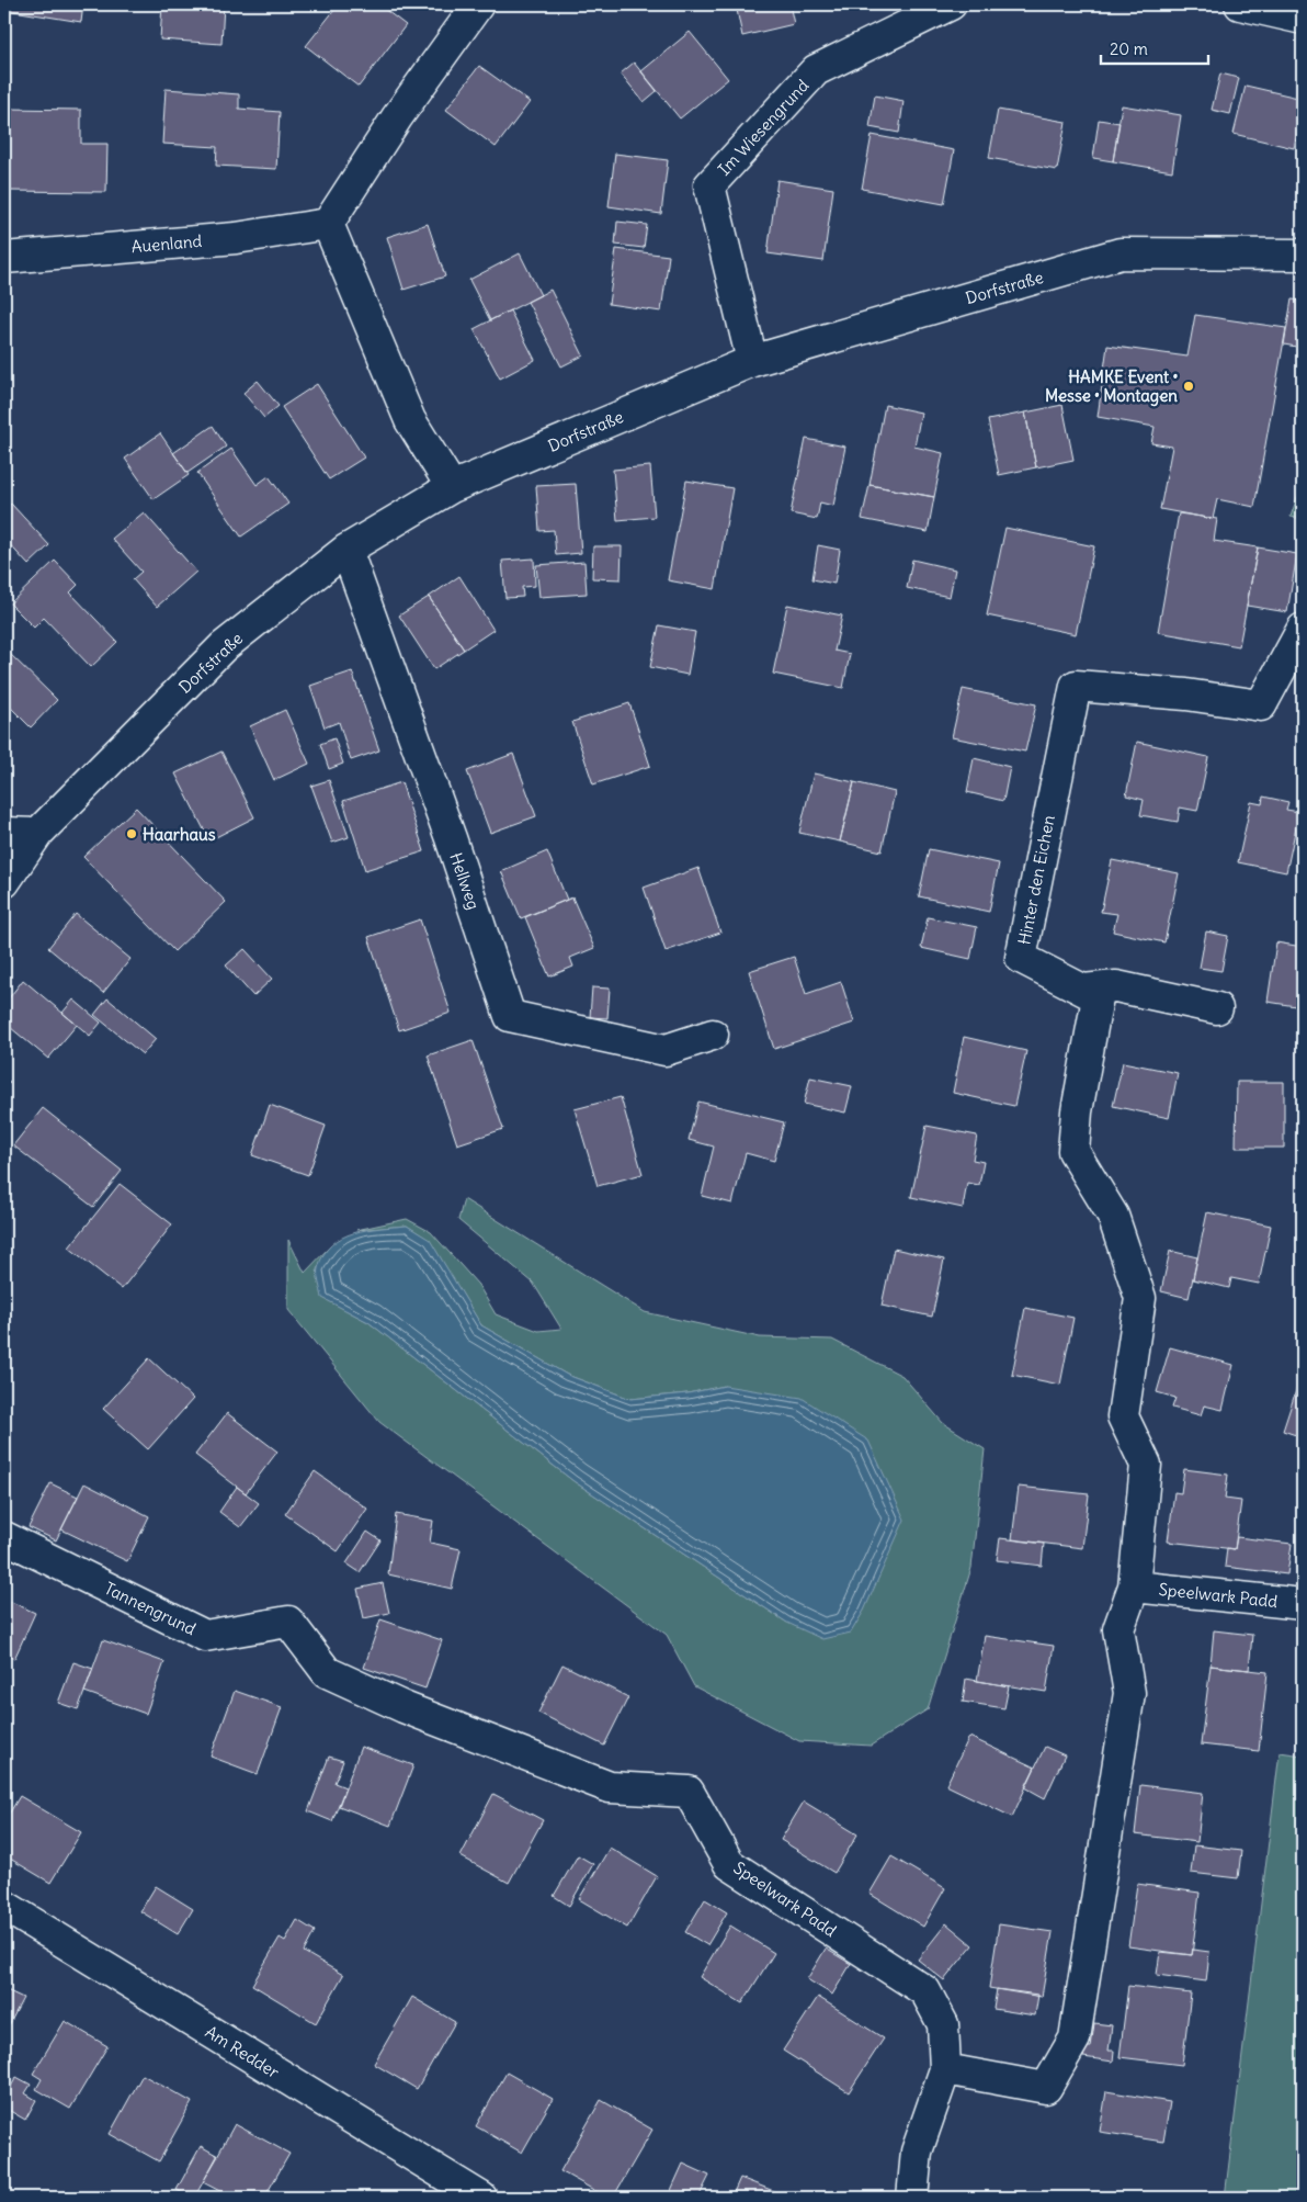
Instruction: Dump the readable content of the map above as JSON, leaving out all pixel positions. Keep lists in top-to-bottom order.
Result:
{
  "streets": {
    "street": [
      "Im Wiesengrund",
      "Auenland",
      "Dorfstraße",
      "Hinter den Eichen",
      "Hellweg",
      "Speelwark Padd",
      "Tannengrund",
      "Am Redder"
    ]
  },
  "crossings": [
    ["Im Wiesengrund", "Dorfstraße"],
    ["Dorfstraße", "Hellweg"],
    ["Hinter den Eichen", "Speelwark Padd"],
    ["Speelwark Padd", "Tannengrund"]
  ],
  "places": ["HAMKE Event • Messe • Montagen", "Haarhaus"],
  "scale_bar": "20 m"
}
